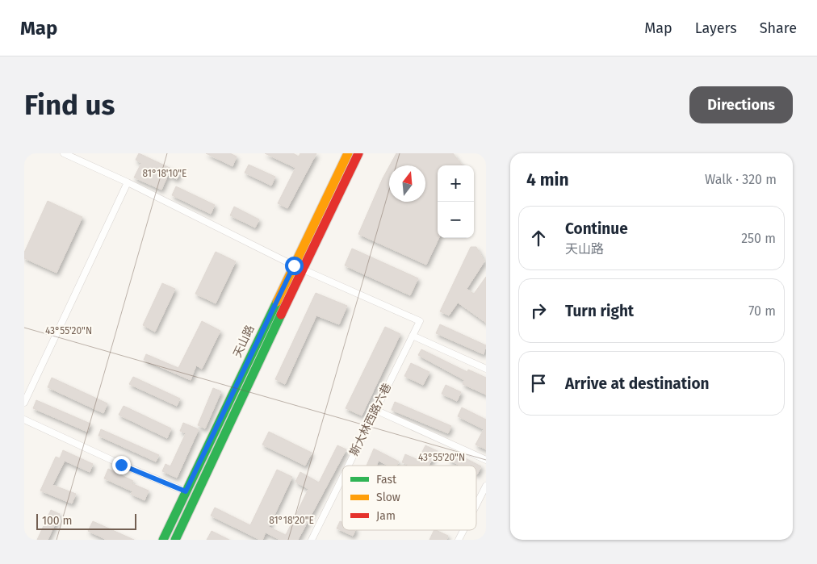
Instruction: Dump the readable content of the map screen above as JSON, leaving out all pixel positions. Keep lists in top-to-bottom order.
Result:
{
  "streets": {
    "main road": ["天山路"],
    "street": ["斯大林西路六巷"]
  },
  "crossings": [
    ["天山路", "斯大林西路六巷"]
  ],
  "legend": ["Fast", "Slow", "Jam"],
  "scale_bar": "100 m",
  "north": "top",
  "page": {
    "header": "Map",
    "nav": ["Map", "Layers", "Share"],
    "buttons": "Directions",
    "title": "Find us",
    "heading": ["4 min", "Walk · 320 m"],
    "map_buttons": ["+", "−"],
    "list": [
      ["Continue", "天山路", "250 m"],
      ["Turn right", "70 m"],
      "Arrive at destination"
    ],
    "scale": "100 m"
  },
  "coordinates": ["81°18'10\"E", "43°55'20\"N", "81°18'20\"E"]
}
